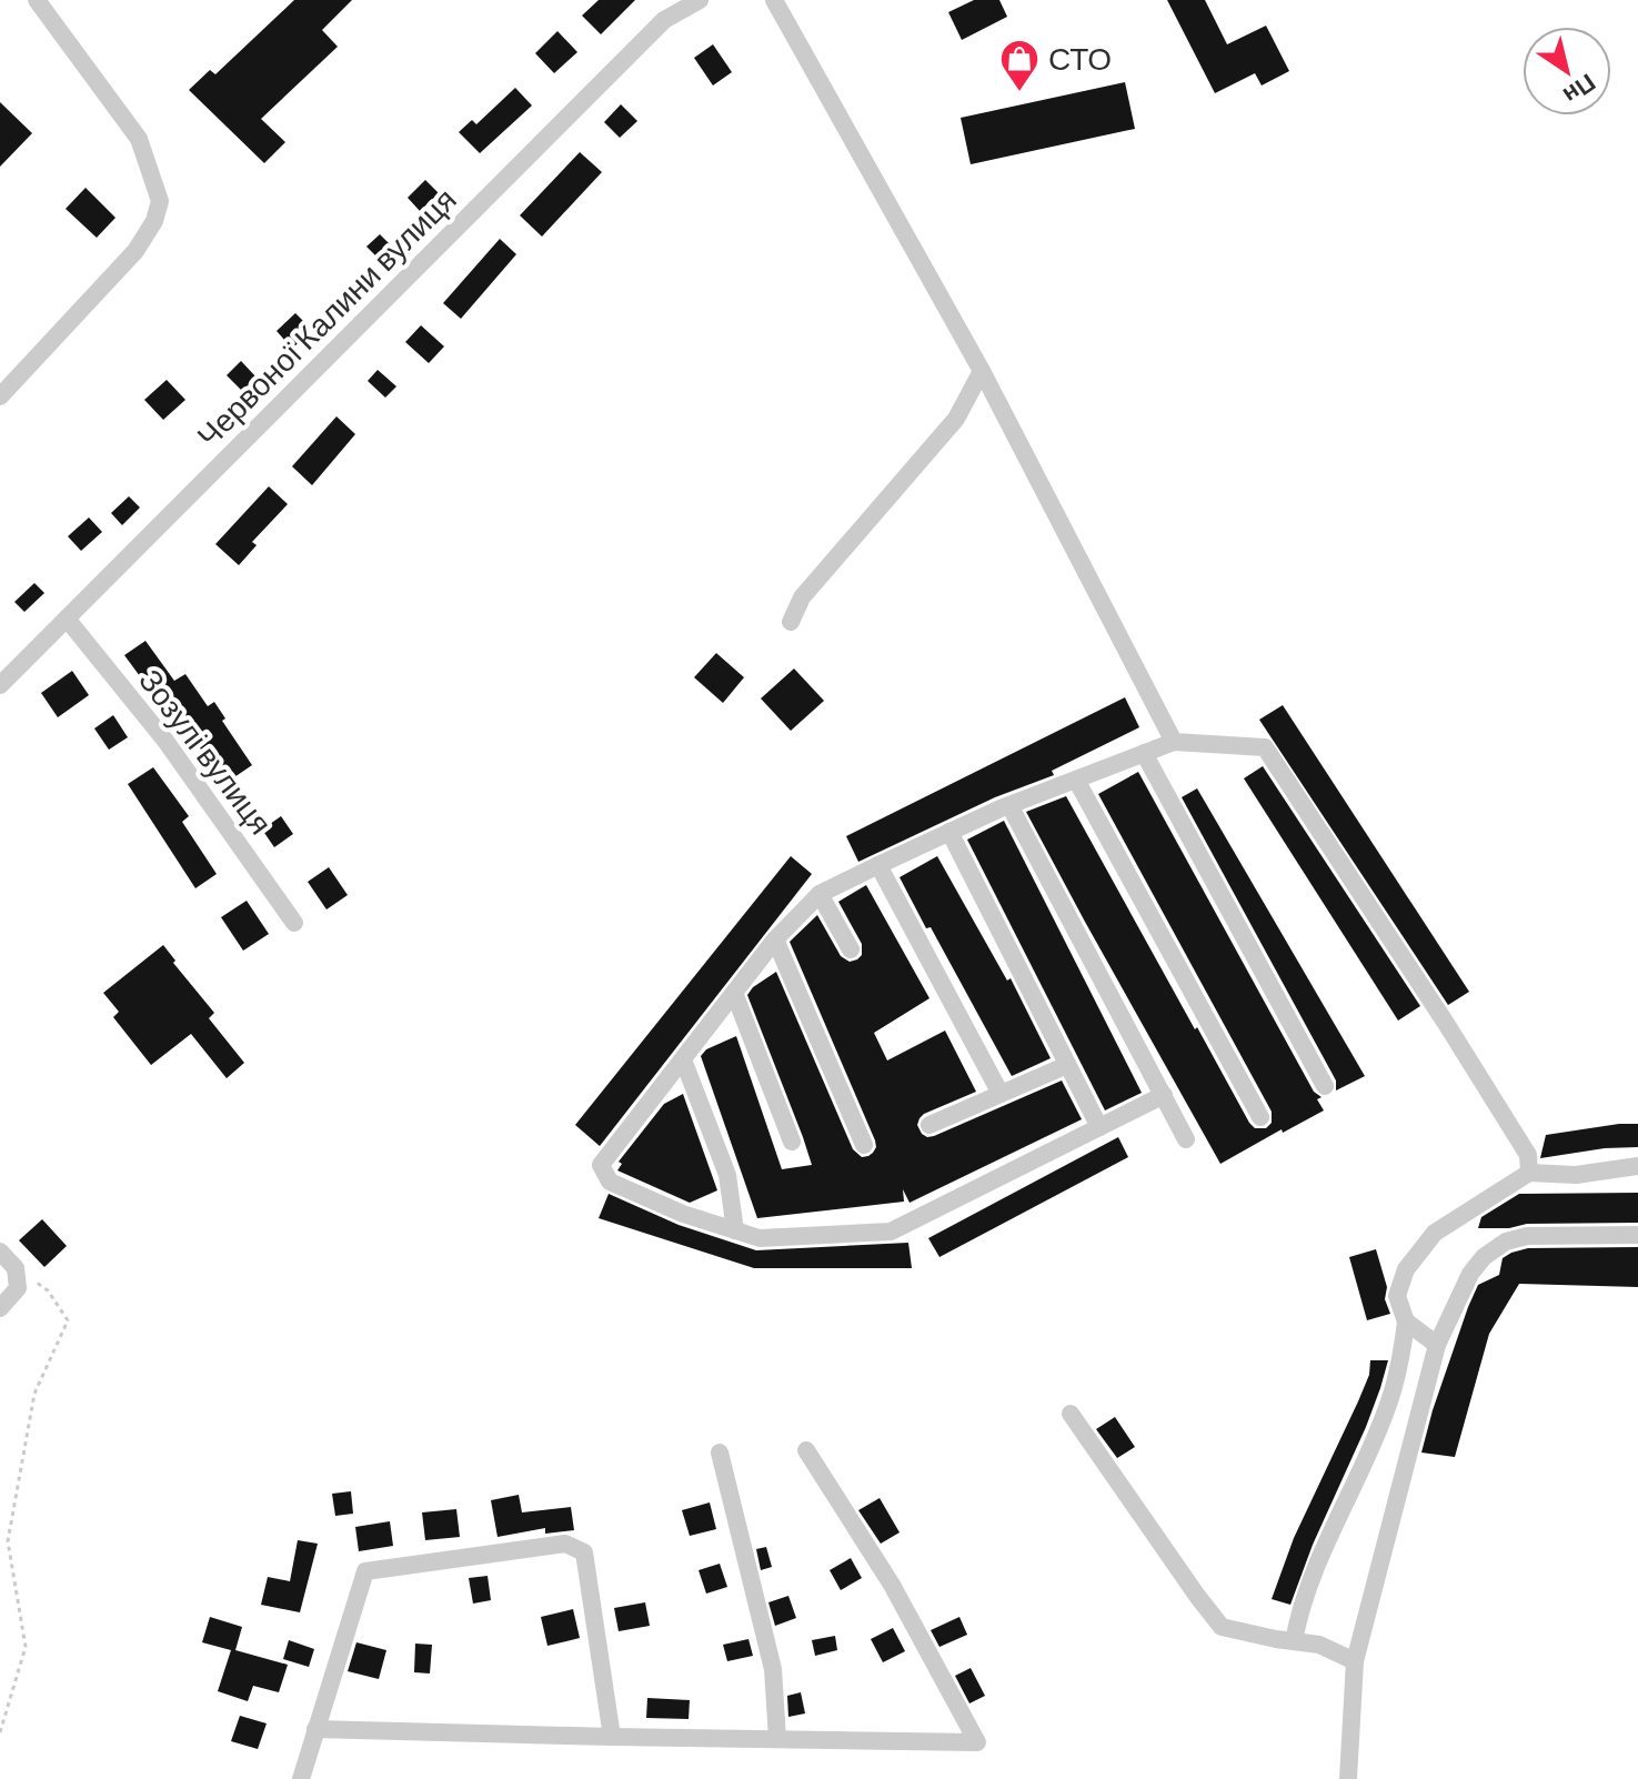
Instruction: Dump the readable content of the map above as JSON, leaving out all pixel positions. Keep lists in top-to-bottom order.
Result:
{
  "streets": {
    "street": ["Червоної Калини вулиця", "Зозулі вулиця"]
  },
  "crossings": [
    ["Червоної Калини вулиця", "Зозулі вулиця"]
  ],
  "places": {
    "shop": ["СТО"]
  },
  "north": "bottom right"
}
